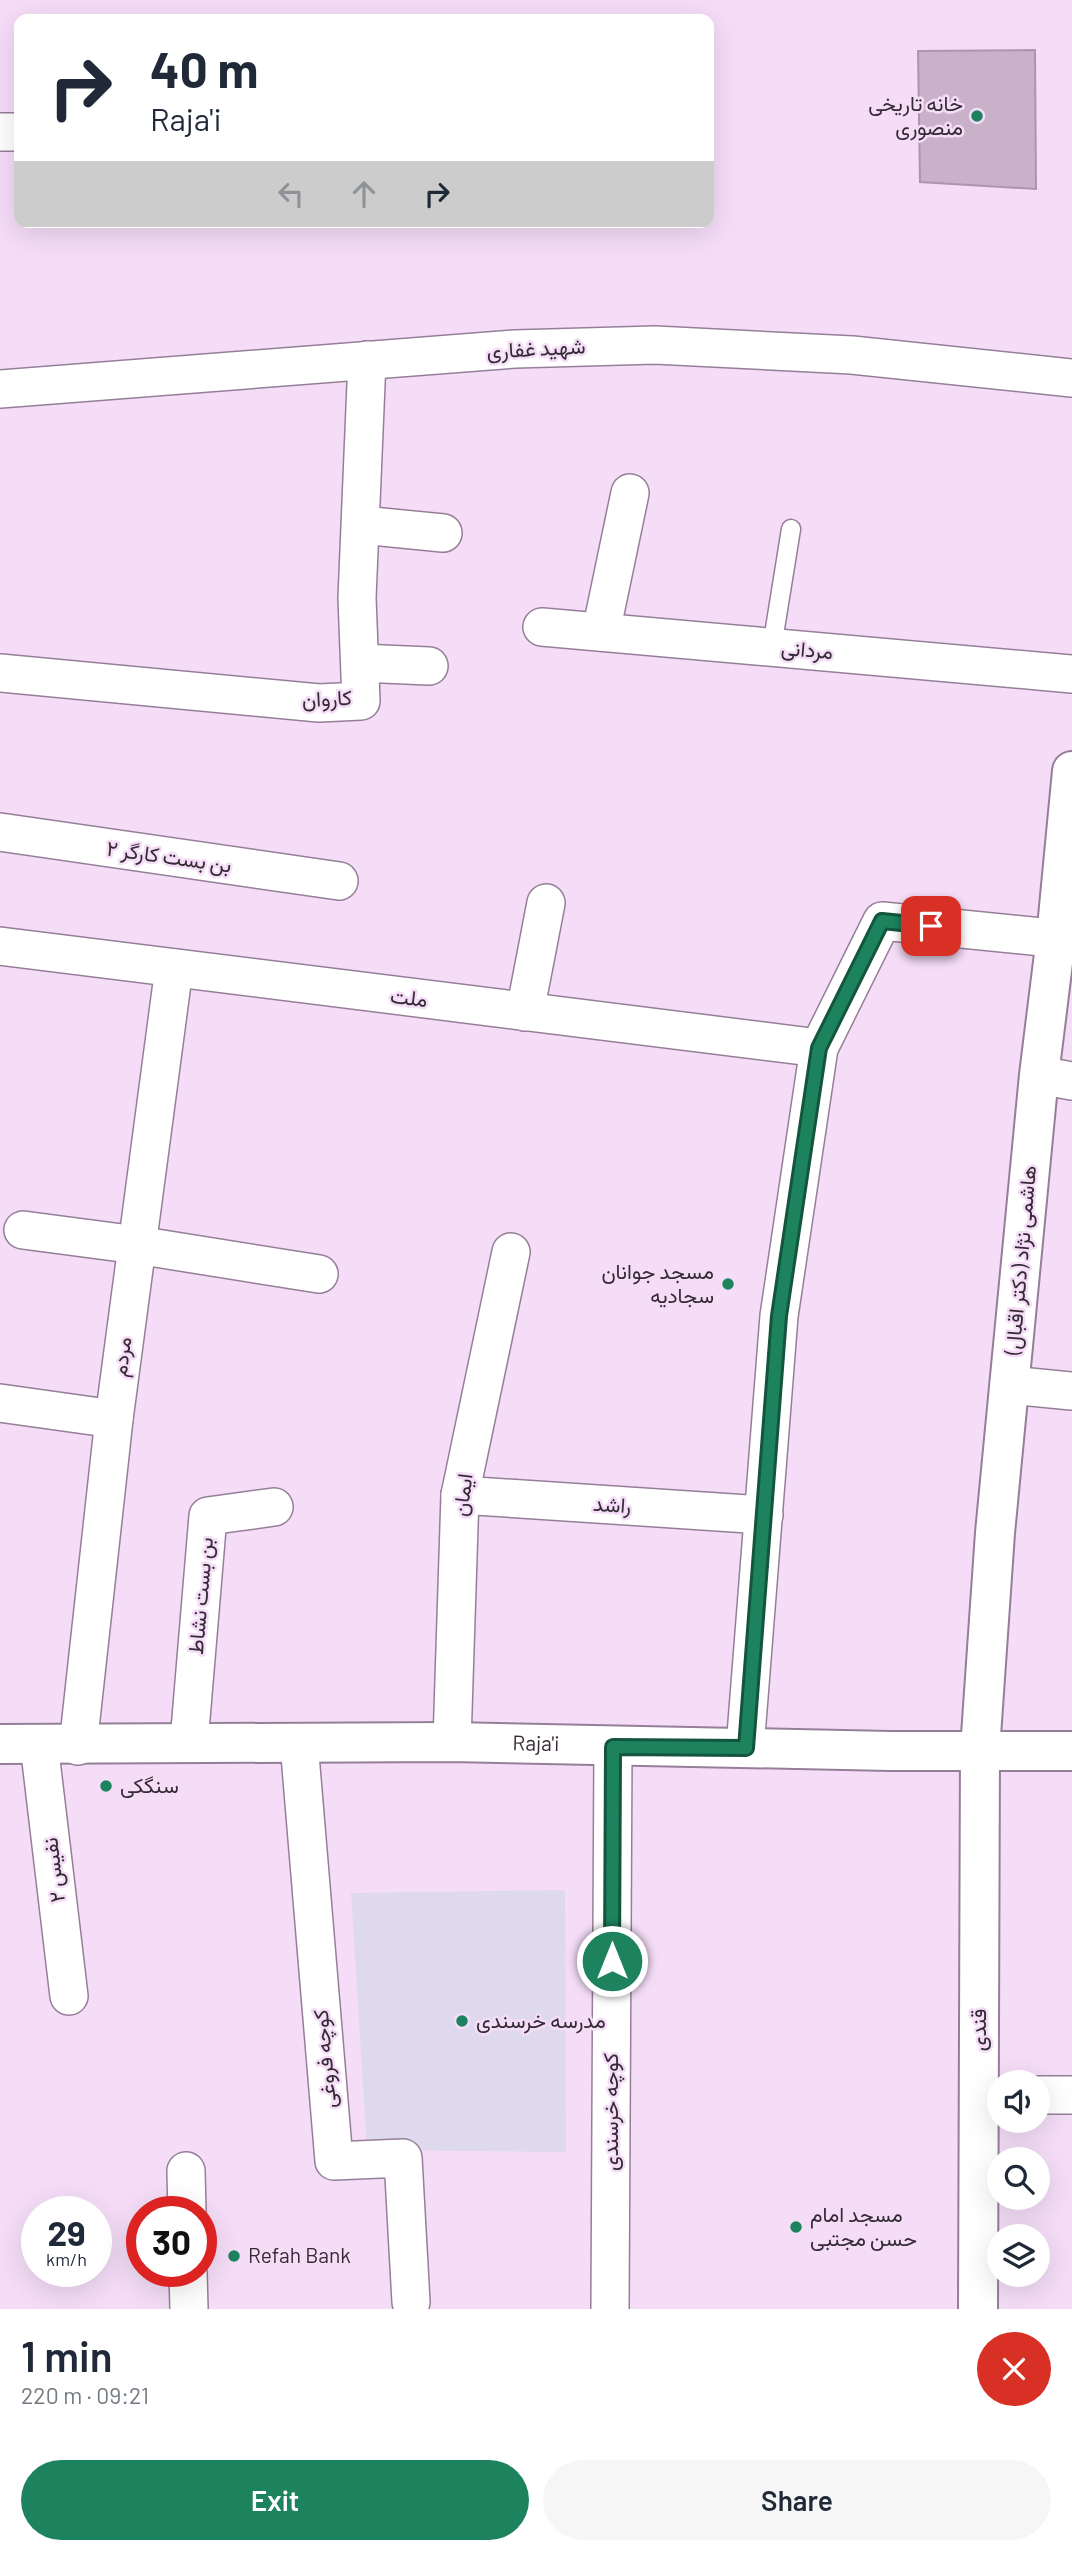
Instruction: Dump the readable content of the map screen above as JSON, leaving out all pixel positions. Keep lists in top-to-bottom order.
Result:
{
  "streets": {
    "main road": ["هاشمی نژاد (دکتر اقبال)", "Raja'i", "قندی"],
    "street": [
      "شهید غفاری",
      "مردانی",
      "کاروان",
      "بن بست کارگر ۲",
      "ملت",
      "مردم",
      "ایمان",
      "راشد",
      "بن بست نشاط",
      "نفیس ۲",
      "کوچه فروغی",
      "کوچه خرسندی"
    ]
  },
  "crossings": [
    ["شهید غفاری", "کاروان"],
    ["ملت", "مردم"],
    ["هاشمی نژاد (دکتر اقبال)", "Raja'i"],
    ["هاشمی نژاد (دکتر اقبال)", "قندی"],
    ["مردم", "Raja'i"],
    ["ایمان", "راشد"],
    ["ایمان", "Raja'i"],
    ["بن بست نشاط", "Raja'i"],
    ["Raja'i", "نفیس ۲"],
    ["Raja'i", "قندی"],
    ["Raja'i", "کوچه فروغی"],
    ["Raja'i", "کوچه خرسندی"]
  ],
  "places": [
    "خانه تاریخی منصوری",
    "مسجد جوانان سجادیه",
    "سنگکی",
    "مدرسه خرسندی",
    "مسجد امام حسن مجتبی",
    "Refah Bank"
  ],
  "page": {
    "turn": ["40 m", "Raja'i"],
    "speed": "29 km/h",
    "limit": "30",
    "heading": ["1 min", "220 m · 09:21"],
    "buttons": ["Exit", "Share"]
  }
}
